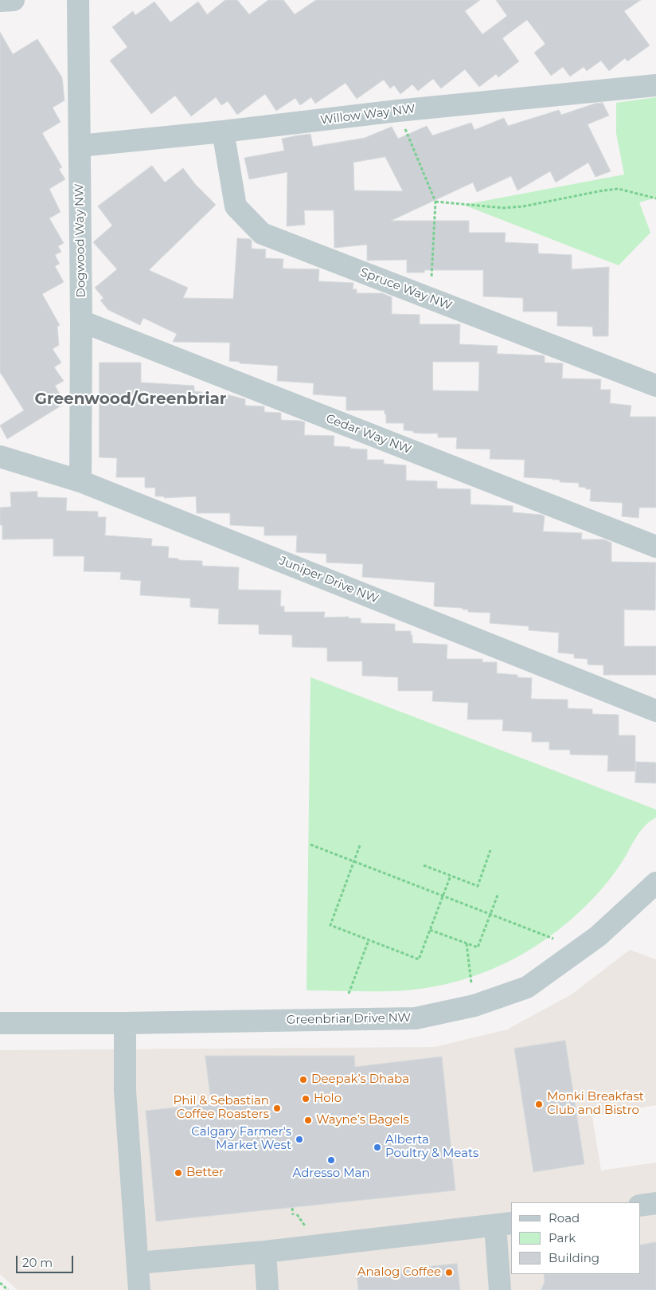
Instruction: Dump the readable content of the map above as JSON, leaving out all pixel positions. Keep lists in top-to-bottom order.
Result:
{
  "streets": {
    "street": [
      "Willow Way NW",
      "Dogwood Way NW",
      "Spruce Way NW",
      "Cedar Way NW",
      "Juniper Drive NW",
      "Greenbriar Drive NW"
    ]
  },
  "crossings": [
    ["Willow Way NW", "Dogwood Way NW"],
    ["Willow Way NW", "Spruce Way NW"],
    ["Dogwood Way NW", "Cedar Way NW"],
    ["Dogwood Way NW", "Juniper Drive NW"]
  ],
  "districts": ["Greenwood/Greenbriar"],
  "places": [
    "Deepak’s Dhaba",
    "Holo",
    "Monki Breakfast Club and Bistro",
    "Phil & Sebastian Coffee Roasters",
    "Wayne’s Bagels",
    "Calgary Farmer's Market West",
    "Alberta Poultry & Meats",
    "Adresso Man",
    "Better",
    "Analog Coffee"
  ],
  "legend": ["Road", "Park", "Building"],
  "scale_bar": "20 m"
}
